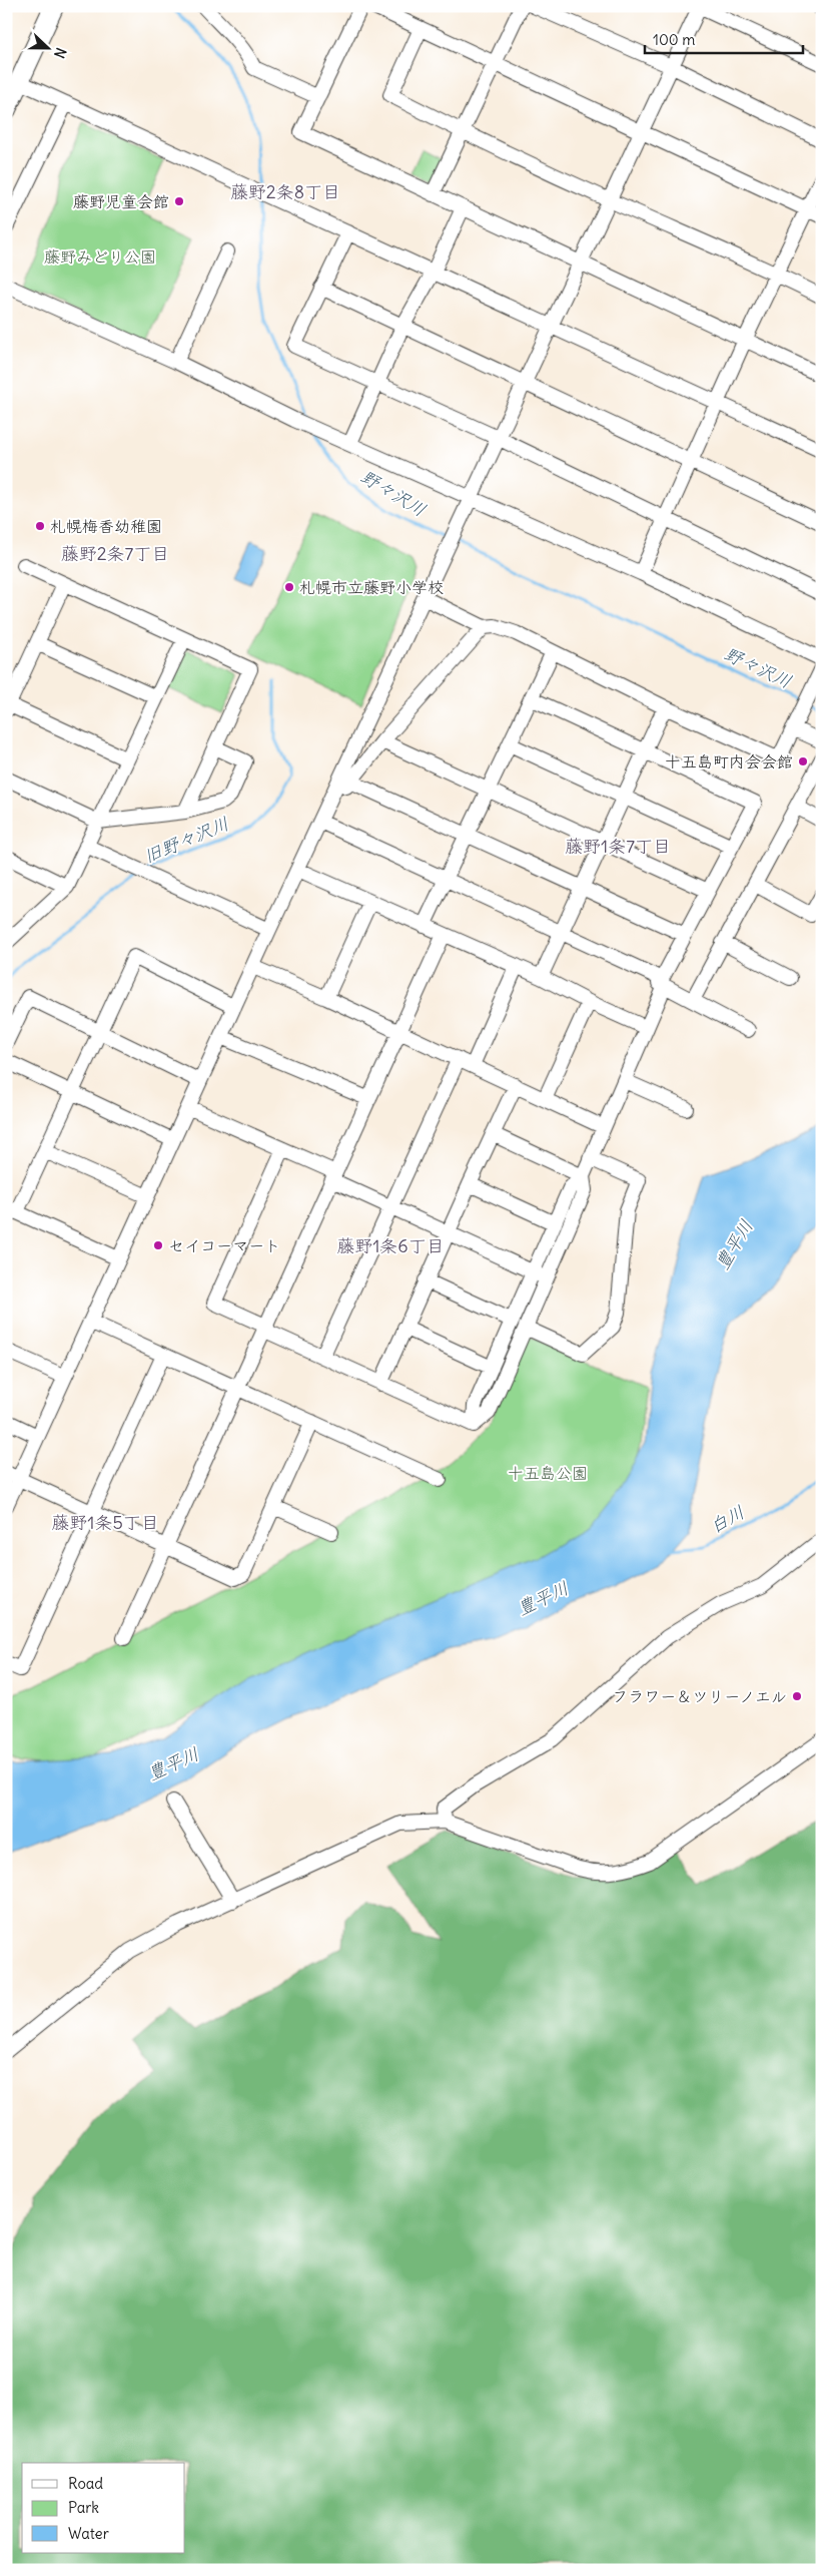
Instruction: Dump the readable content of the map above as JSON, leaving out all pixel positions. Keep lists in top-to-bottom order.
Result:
{
  "districts": [
    "藤野2条8丁目",
    "藤野2条7丁目",
    "藤野1条7丁目",
    "藤野1条6丁目",
    "藤野1条5丁目"
  ],
  "water": [
    "野々沢川",
    "旧野々沢川",
    "豊平川",
    "白川"
  ],
  "parks": ["藤野みどり公園", "十五島公園"],
  "places": [
    "藤野児童会館",
    "札幌梅香幼稚園",
    "札幌市立藤野小学校",
    "十五島町内会会館",
    "セイコーマート",
    "フラワー＆ツリーノエル"
  ],
  "legend": ["Road", "Park", "Water"],
  "scale_bar": "100 m",
  "north": "right"
}
